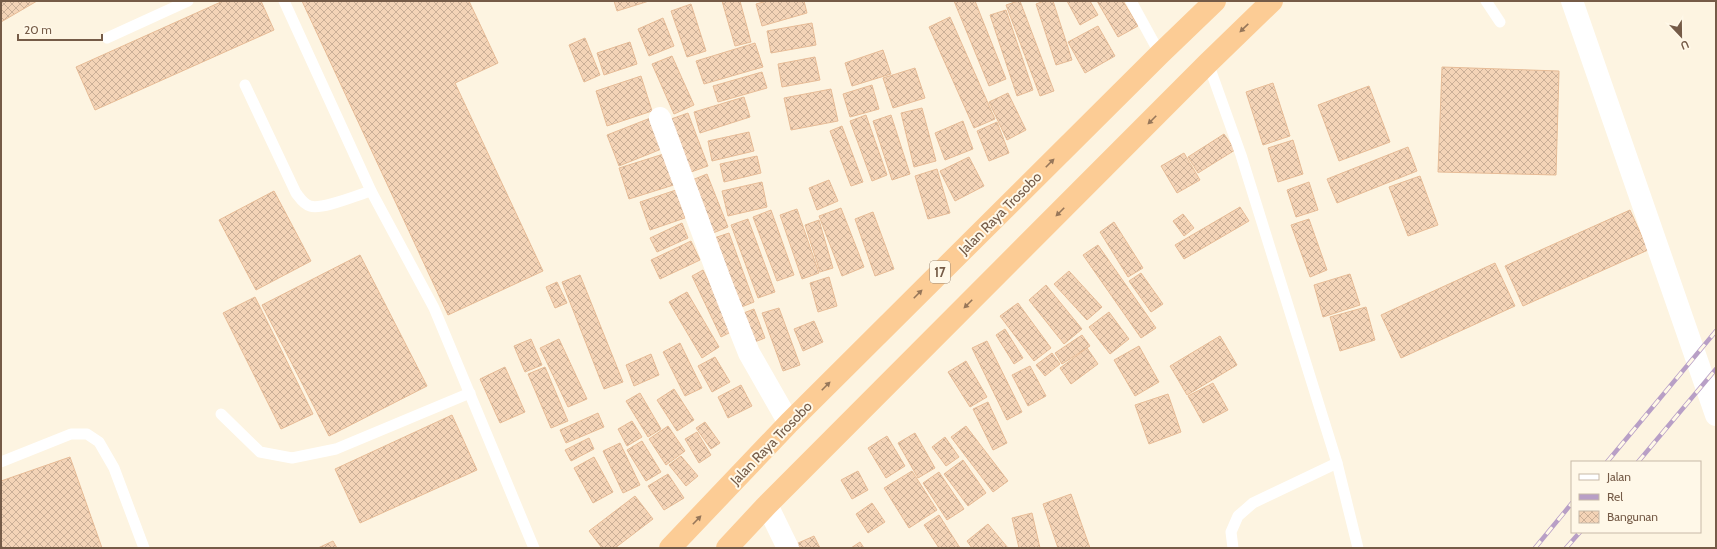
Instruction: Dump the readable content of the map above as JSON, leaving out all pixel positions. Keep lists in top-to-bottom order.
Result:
{
  "streets": {
    "highway": ["Jalan Raya Trosobo", "17"]
  },
  "legend": ["Jalan", "Rel", "Bangunan"],
  "scale_bar": "20 m",
  "north": "bottom"
}
